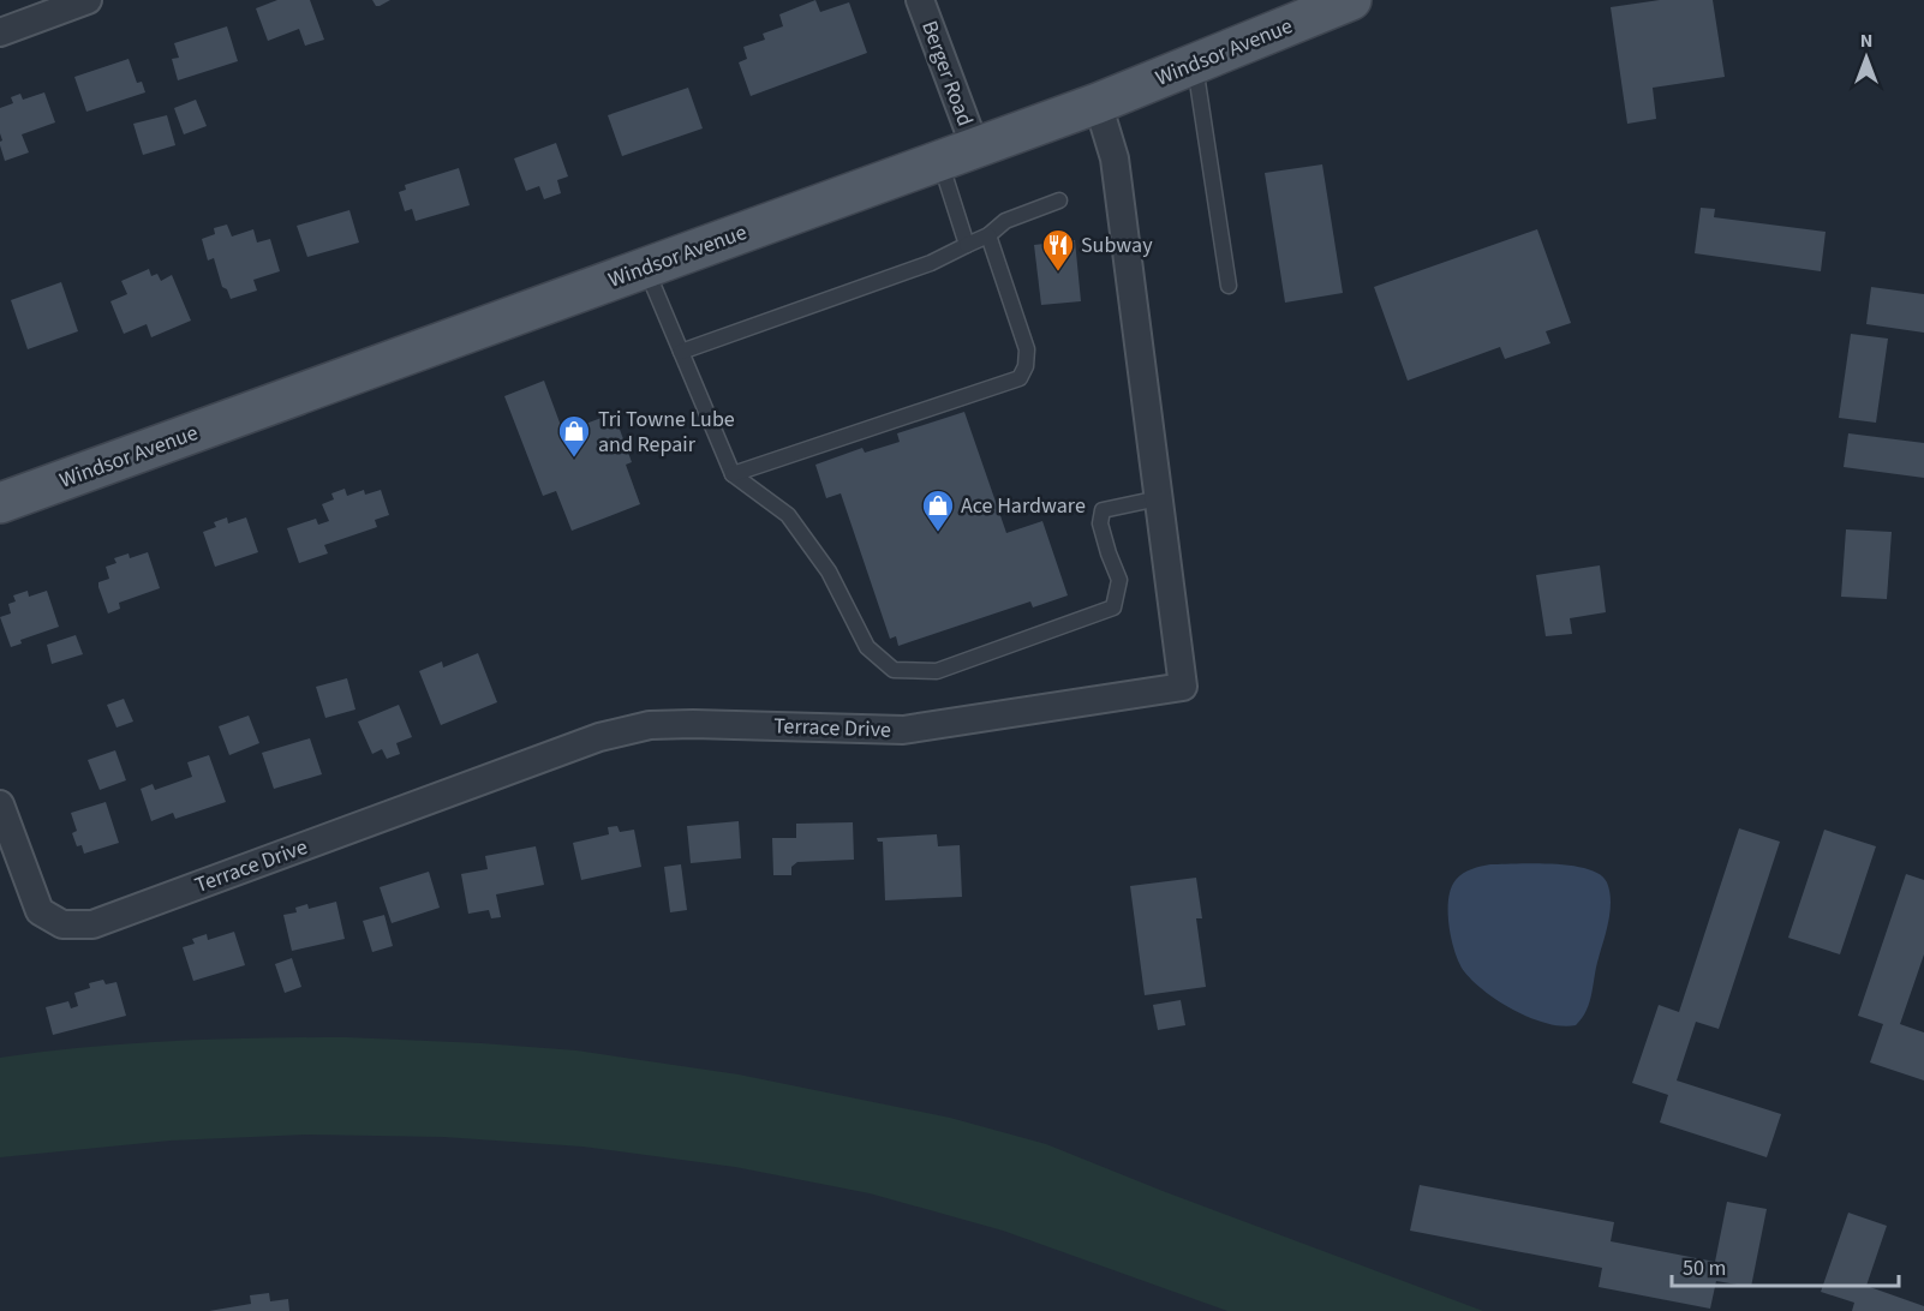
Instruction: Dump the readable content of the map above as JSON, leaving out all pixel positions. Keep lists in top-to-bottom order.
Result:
{
  "streets": {
    "main road": ["Windsor Avenue"],
    "street": ["Berger Road", "Terrace Drive"]
  },
  "crossings": [
    ["Windsor Avenue", "Berger Road"],
    ["Windsor Avenue", "Terrace Drive"]
  ],
  "places": {
    "restaurant": ["Subway"],
    "shop": ["Tri Towne Lube and Repair", "Ace Hardware"]
  },
  "scale_bar": "50 m",
  "north": "top"
}
